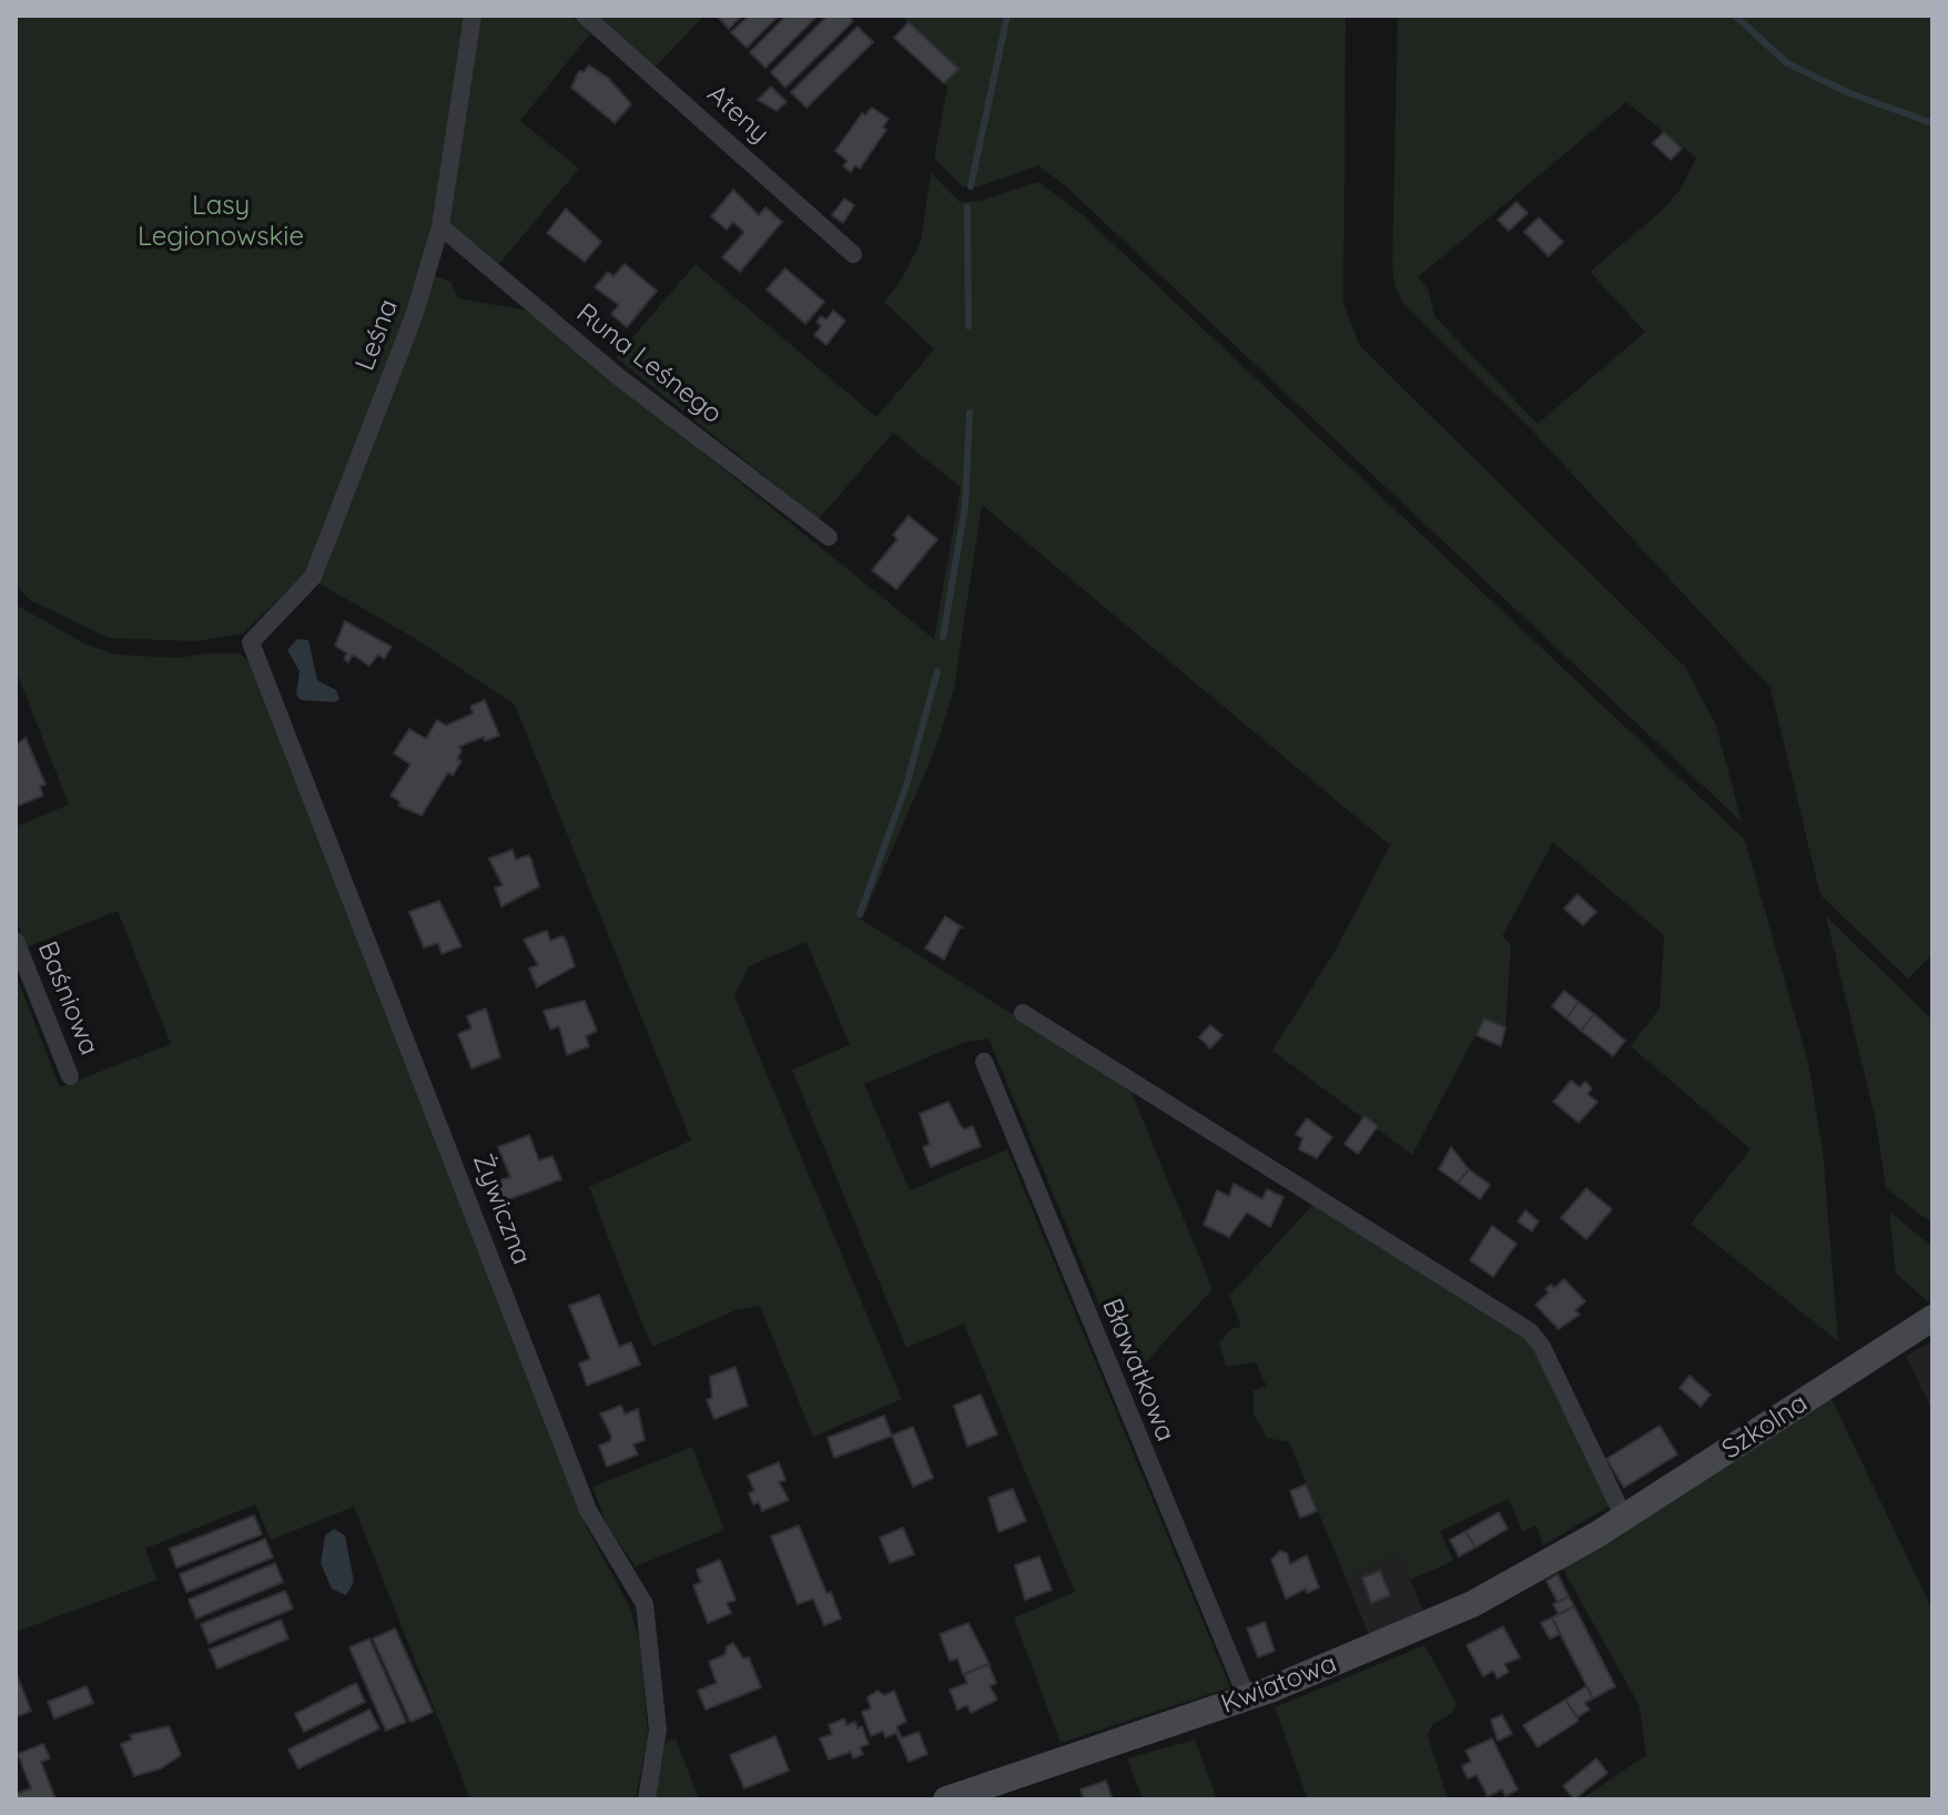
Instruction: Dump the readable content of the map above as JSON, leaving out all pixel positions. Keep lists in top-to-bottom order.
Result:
{
  "streets": {
    "street": [
      "Ateny",
      "Leśna",
      "Runa Leśnego",
      "Baśniowa",
      "Żywiczna",
      "Bławatkowa",
      "Szkolna",
      "Kwiatowa"
    ]
  },
  "crossings": [
    ["Leśna", "Runa Leśnego"],
    ["Leśna", "Żywiczna"],
    ["Bławatkowa", "Kwiatowa"],
    ["Szkolna", "Kwiatowa"]
  ],
  "parks": ["Lasy Legionowskie"]
}
